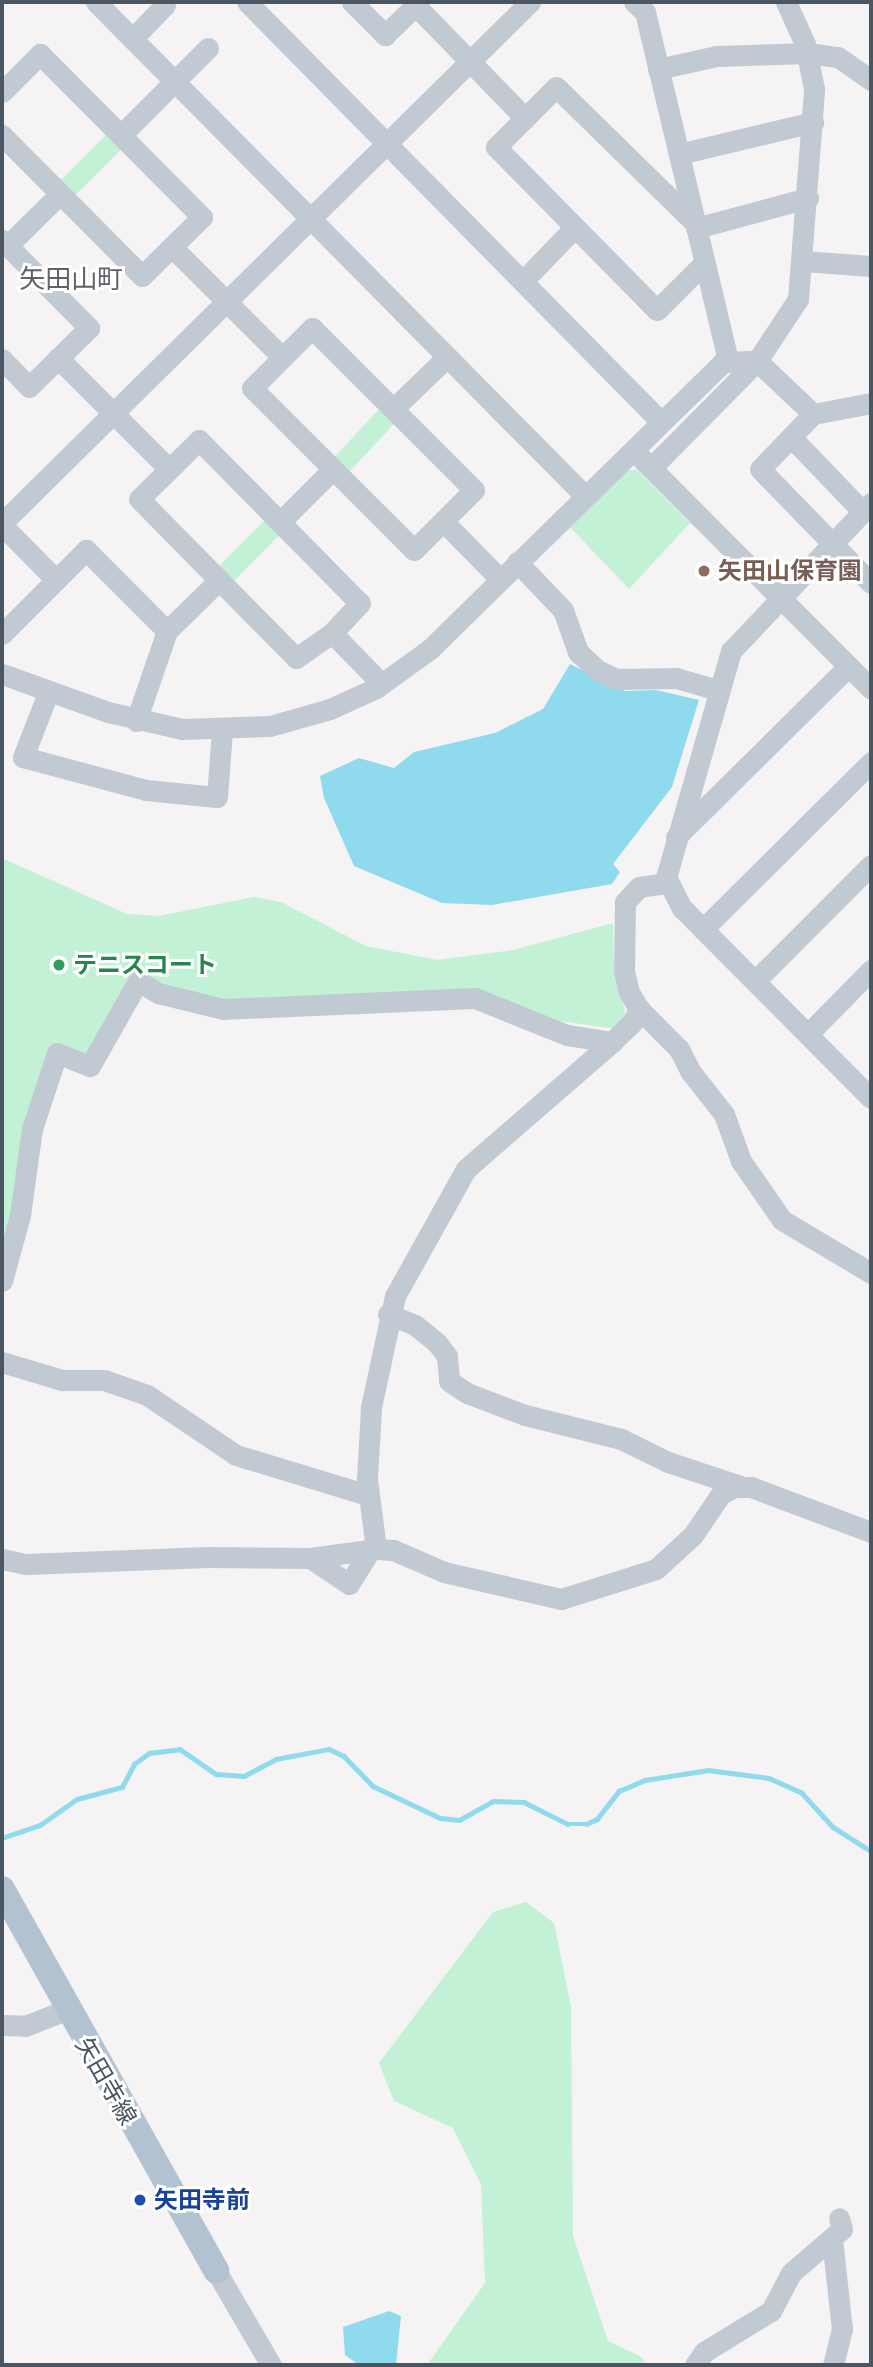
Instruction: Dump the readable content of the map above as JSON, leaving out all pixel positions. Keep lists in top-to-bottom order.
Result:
{
  "streets": {
    "main road": ["矢田寺線"]
  },
  "districts": ["矢田山町"],
  "places": ["矢田山保育園", "テニスコート", "矢田寺前"]
}
